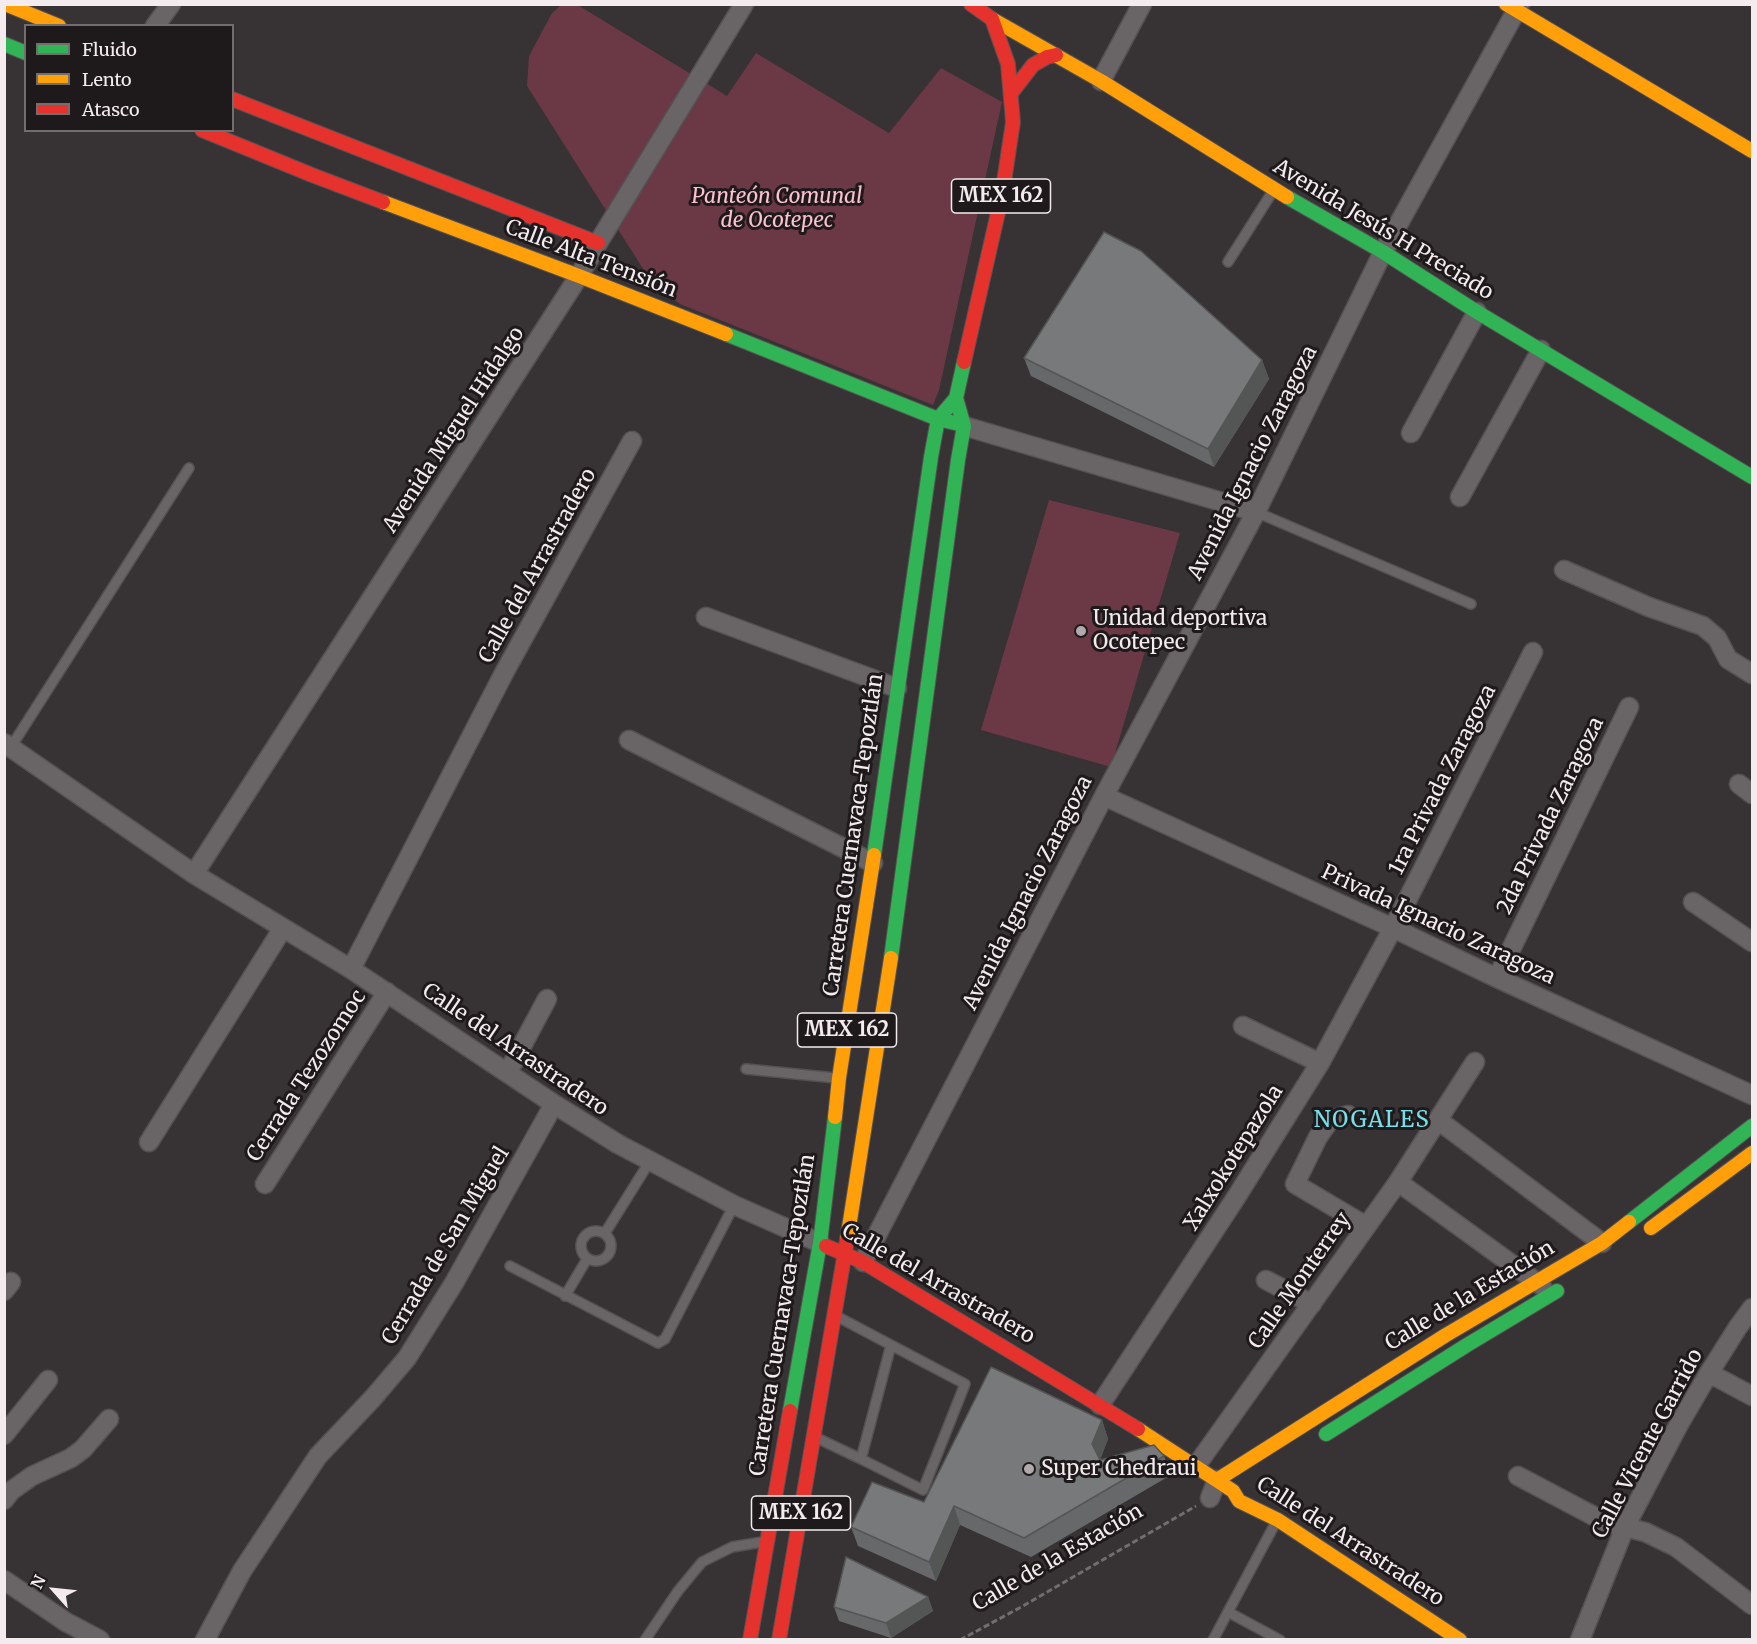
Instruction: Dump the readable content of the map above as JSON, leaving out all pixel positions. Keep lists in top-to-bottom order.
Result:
{
  "streets": {
    "main road": [
      "MEX 162",
      "Avenida Jesús H Preciado",
      "Calle Alta Tensión",
      "Calle del Arrastradero",
      "Carretera Cuernavaca-Tepoztlán",
      "Calle de la Estación"
    ],
    "street": [
      "Avenida Miguel Hidalgo",
      "Avenida Ignacio Zaragoza",
      "1ra Privada Zaragoza",
      "2da Privada Zaragoza",
      "Privada Ignacio Zaragoza",
      "Cerrada Tezozomoc",
      "Xalxokotepazola",
      "Cerrada de San Miguel",
      "Calle Monterrey",
      "Calle Vicente Garrido"
    ]
  },
  "crossings": [
    ["MEX 162", "Avenida Jesús H Preciado"],
    ["MEX 162", "Calle Alta Tensión"],
    ["MEX 162", "Calle del Arrastradero"],
    ["MEX 162", "Carretera Cuernavaca-Tepoztlán"],
    ["Avenida Jesús H Preciado", "Avenida Ignacio Zaragoza"],
    ["Calle Alta Tensión", "Avenida Miguel Hidalgo"],
    ["Calle Alta Tensión", "Carretera Cuernavaca-Tepoztlán"],
    ["Avenida Miguel Hidalgo", "Calle del Arrastradero"],
    ["Avenida Ignacio Zaragoza", "Calle del Arrastradero"],
    ["Avenida Ignacio Zaragoza", "Privada Ignacio Zaragoza"],
    ["Calle del Arrastradero", "Carretera Cuernavaca-Tepoztlán"],
    ["Calle del Arrastradero", "Cerrada Tezozomoc"],
    ["Calle del Arrastradero", "Xalxokotepazola"],
    ["Calle del Arrastradero", "Cerrada de San Miguel"],
    ["Calle del Arrastradero", "Calle Monterrey"],
    ["Calle del Arrastradero", "Calle de la Estación"],
    ["1ra Privada Zaragoza", "Privada Ignacio Zaragoza"],
    ["1ra Privada Zaragoza", "Xalxokotepazola"],
    ["2da Privada Zaragoza", "Privada Ignacio Zaragoza"],
    ["Privada Ignacio Zaragoza", "Xalxokotepazola"]
  ],
  "districts": ["NOGALES"],
  "parks": ["Panteón Comunal de Ocotepec"],
  "places": ["Unidad deportiva Ocotepec", "Super Chedraui"],
  "legend": ["Fluido", "Lento", "Atasco"],
  "north": "top left"
}
